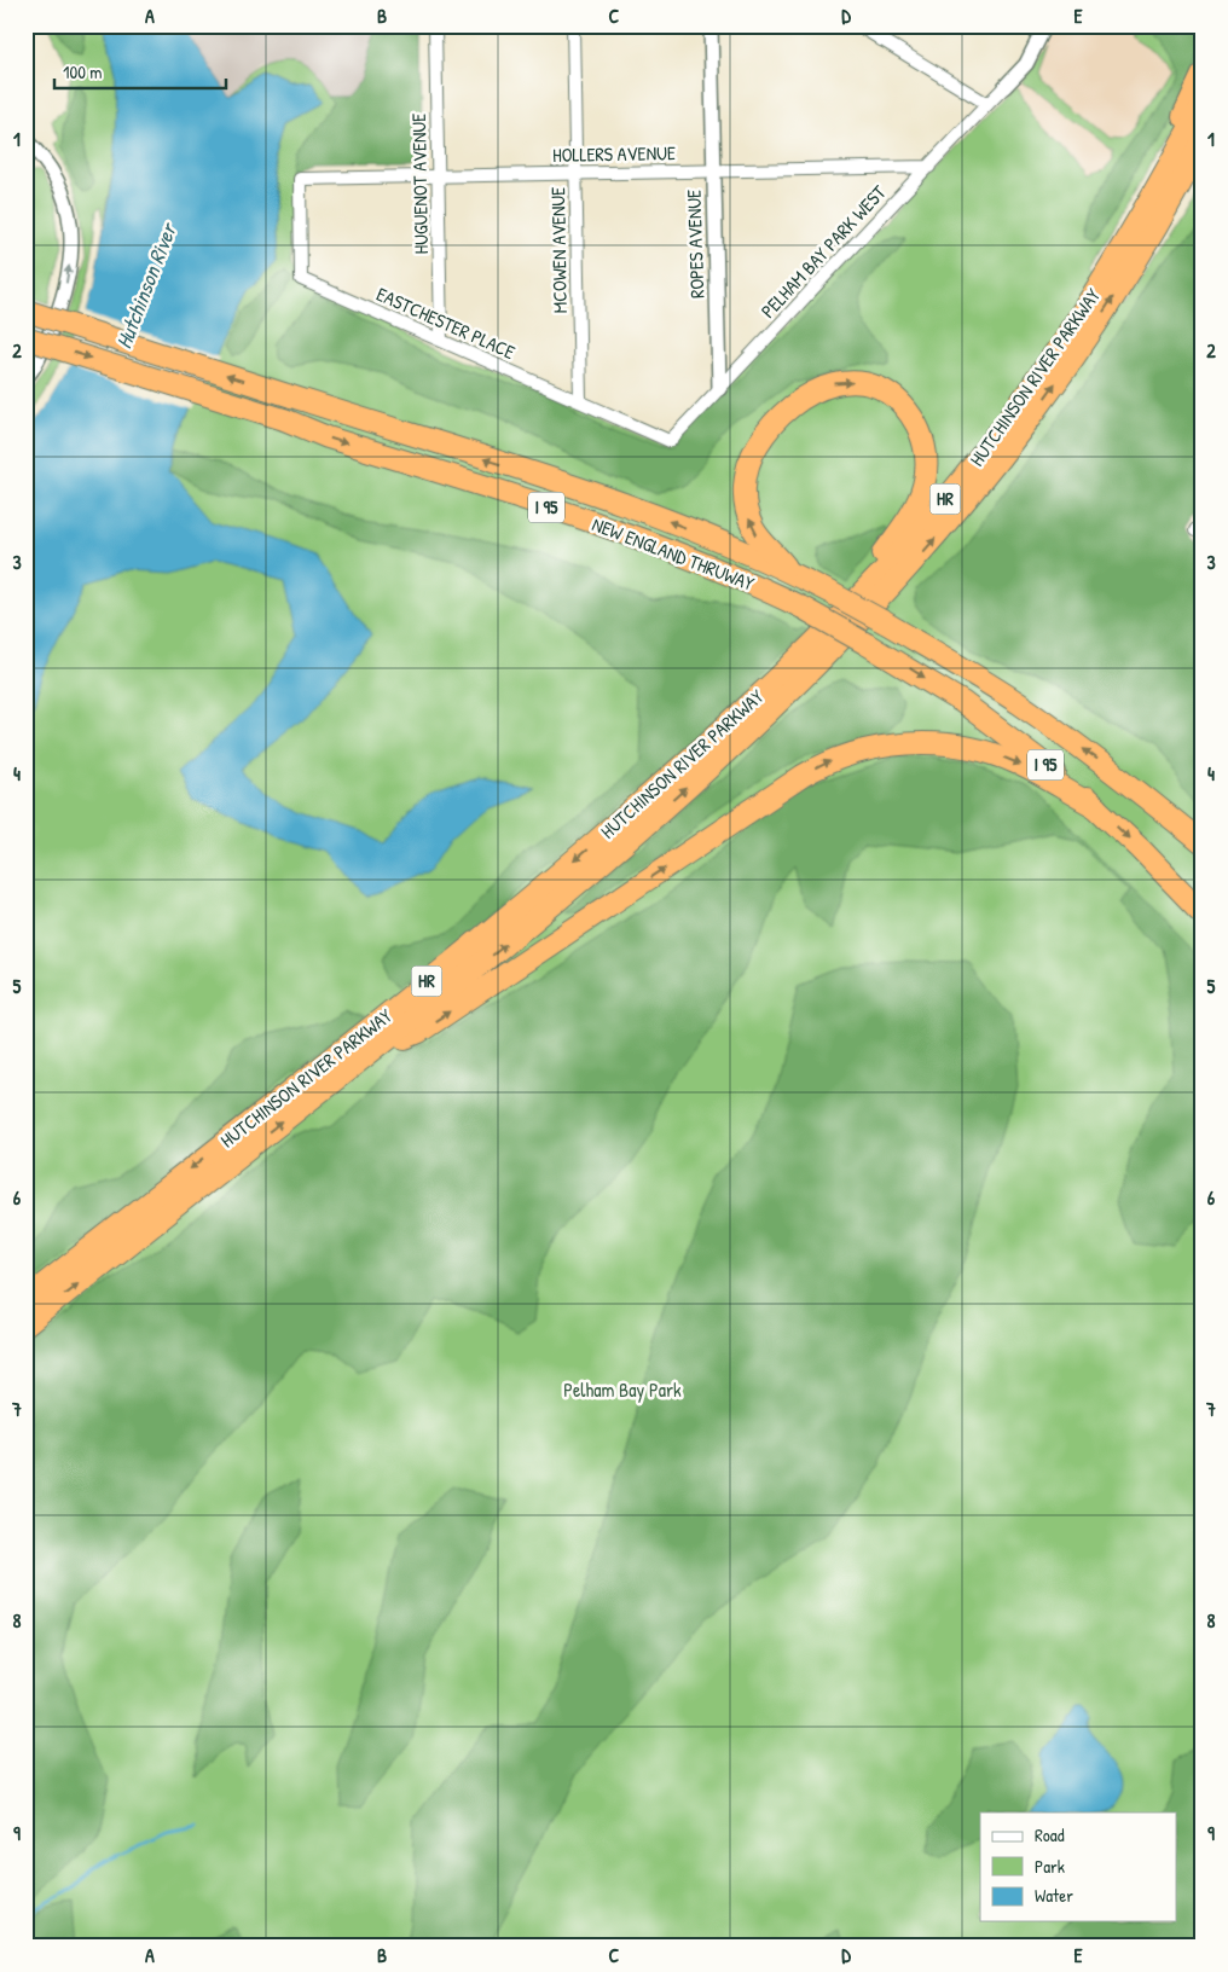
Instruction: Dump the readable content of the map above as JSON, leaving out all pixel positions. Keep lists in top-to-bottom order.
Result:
{
  "streets": {
    "highway": [
      "HUTCHINSON RIVER PARKWAY",
      "HR",
      "I 95",
      "NEW ENGLAND THRUWAY"
    ],
    "street": [
      "HOLLERS AVENUE",
      "HUGUENOT AVENUE",
      "ROPES AVENUE",
      "MCOWEN AVENUE",
      "PELHAM BAY PARK WEST",
      "EASTCHESTER PLACE"
    ]
  },
  "crossings": [
    ["HOLLERS AVENUE", "HUGUENOT AVENUE"],
    ["HOLLERS AVENUE", "ROPES AVENUE"],
    ["HOLLERS AVENUE", "MCOWEN AVENUE"],
    ["HOLLERS AVENUE", "PELHAM BAY PARK WEST"],
    ["HOLLERS AVENUE", "EASTCHESTER PLACE"],
    ["HUGUENOT AVENUE", "EASTCHESTER PLACE"],
    ["ROPES AVENUE", "PELHAM BAY PARK WEST"],
    ["MCOWEN AVENUE", "EASTCHESTER PLACE"],
    ["PELHAM BAY PARK WEST", "EASTCHESTER PLACE"]
  ],
  "water": ["Hutchinson River"],
  "parks": ["Pelham Bay Park"],
  "legend": ["Road", "Park", "Water"],
  "scale_bar": "100 m",
  "grid": {
    "columns": [
      "A",
      "B",
      "C",
      "D",
      "E"
    ],
    "rows": [
      "1",
      "2",
      "3",
      "4",
      "5",
      "6",
      "7",
      "8",
      "9"
    ]
  }
}
